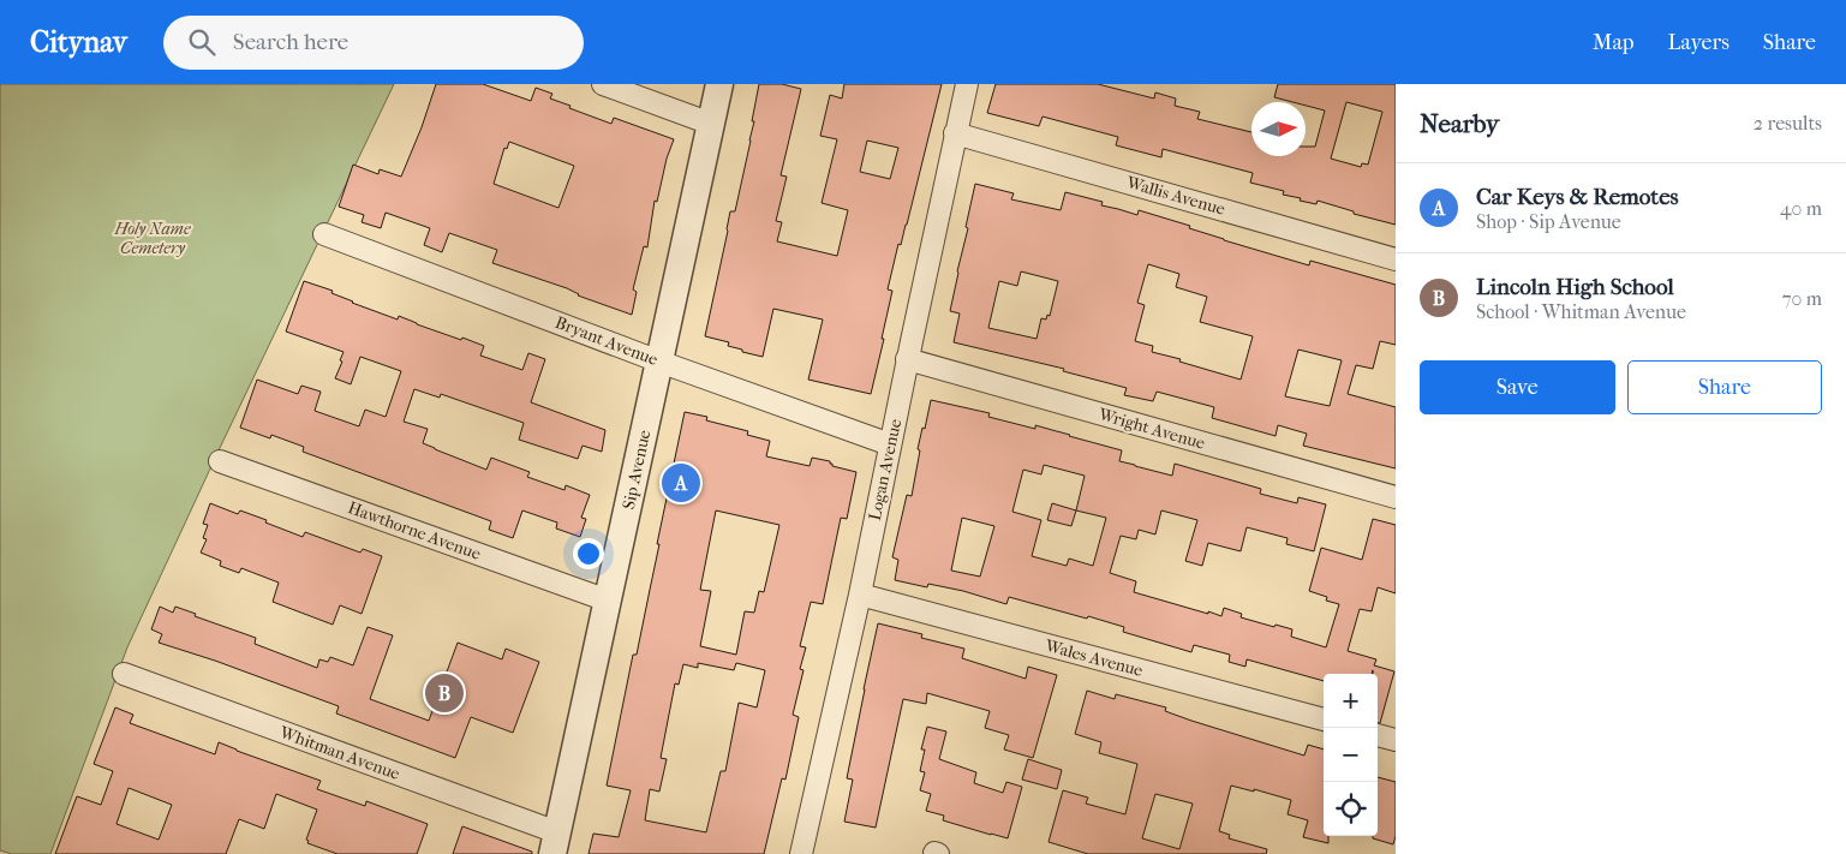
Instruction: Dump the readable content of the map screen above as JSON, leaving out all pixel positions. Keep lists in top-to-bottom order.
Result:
{
  "streets": {
    "street": [
      "Wallis Avenue",
      "Bryant Avenue",
      "Wright Avenue",
      "Sip Avenue",
      "Logan Avenue",
      "Hawthorne Avenue",
      "Wales Avenue",
      "Whitman Avenue"
    ]
  },
  "crossings": [
    ["Wallis Avenue", "Logan Avenue"],
    ["Bryant Avenue", "Sip Avenue"],
    ["Bryant Avenue", "Logan Avenue"],
    ["Wright Avenue", "Logan Avenue"],
    ["Sip Avenue", "Hawthorne Avenue"],
    ["Sip Avenue", "Whitman Avenue"],
    ["Logan Avenue", "Wales Avenue"]
  ],
  "parks": ["Holy Name Cemetery"],
  "north": "right",
  "page": {
    "header": "Citynav",
    "search": "Search here",
    "nav": ["Map", "Layers", "Share"],
    "heading": ["Nearby", "2 results"],
    "list": [
      {
        "mark": "A",
        "name": "Car Keys & Remotes",
        "note": "Shop · Sip Avenue",
        "value": "40 m"
      },
      {
        "mark": "B",
        "name": "Lincoln High School",
        "note": "School · Whitman Avenue",
        "value": "70 m"
      }
    ],
    "buttons": ["Save", "Share"],
    "pins": ["A", "B"],
    "map_buttons": ["+", "−"]
  }
}
